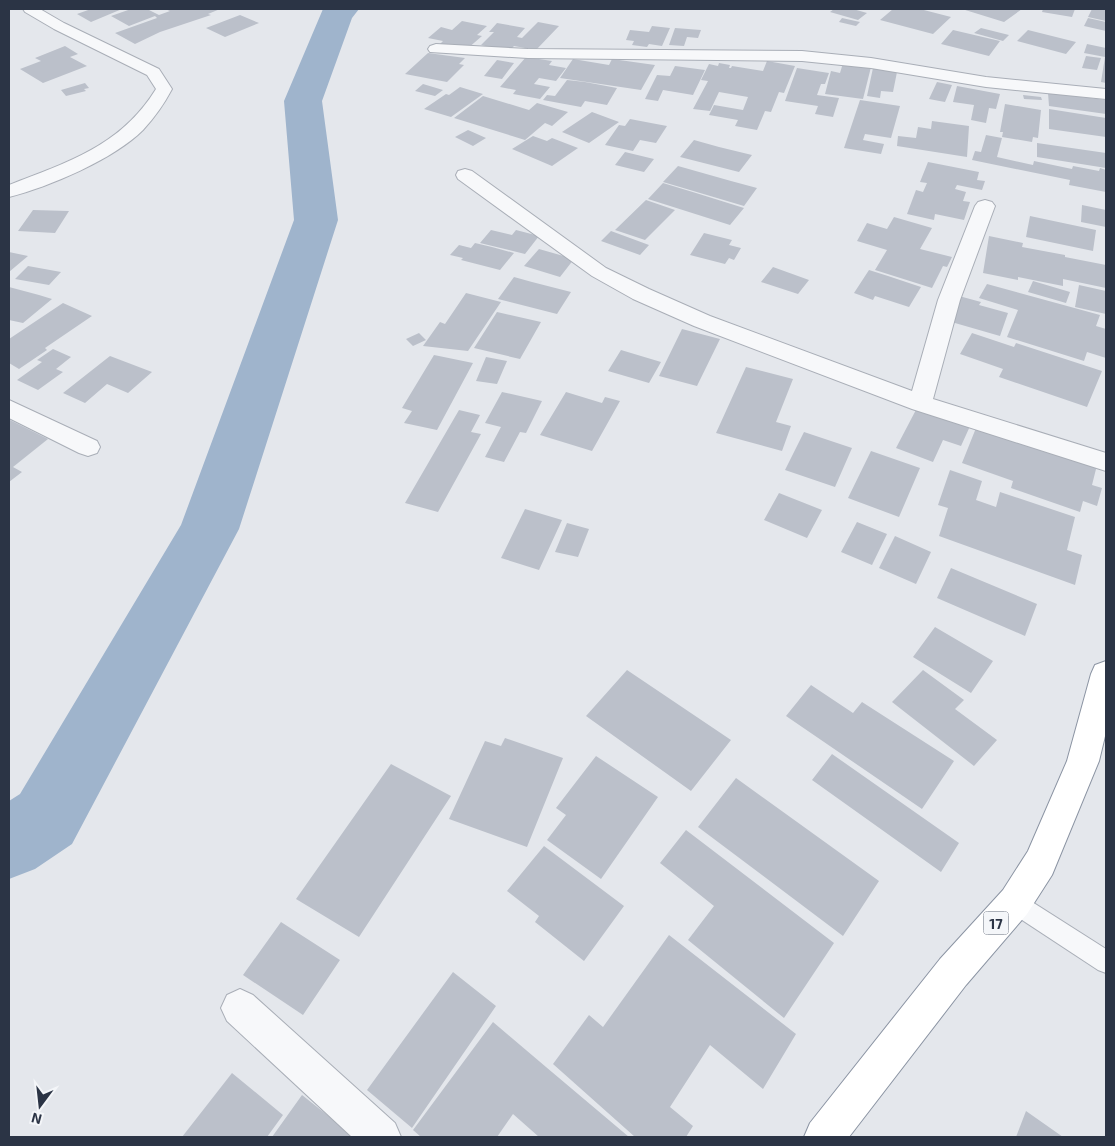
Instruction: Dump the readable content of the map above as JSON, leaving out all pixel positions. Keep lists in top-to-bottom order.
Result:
{
  "streets": {
    "highway": ["17"]
  },
  "north": "bottom"
}
